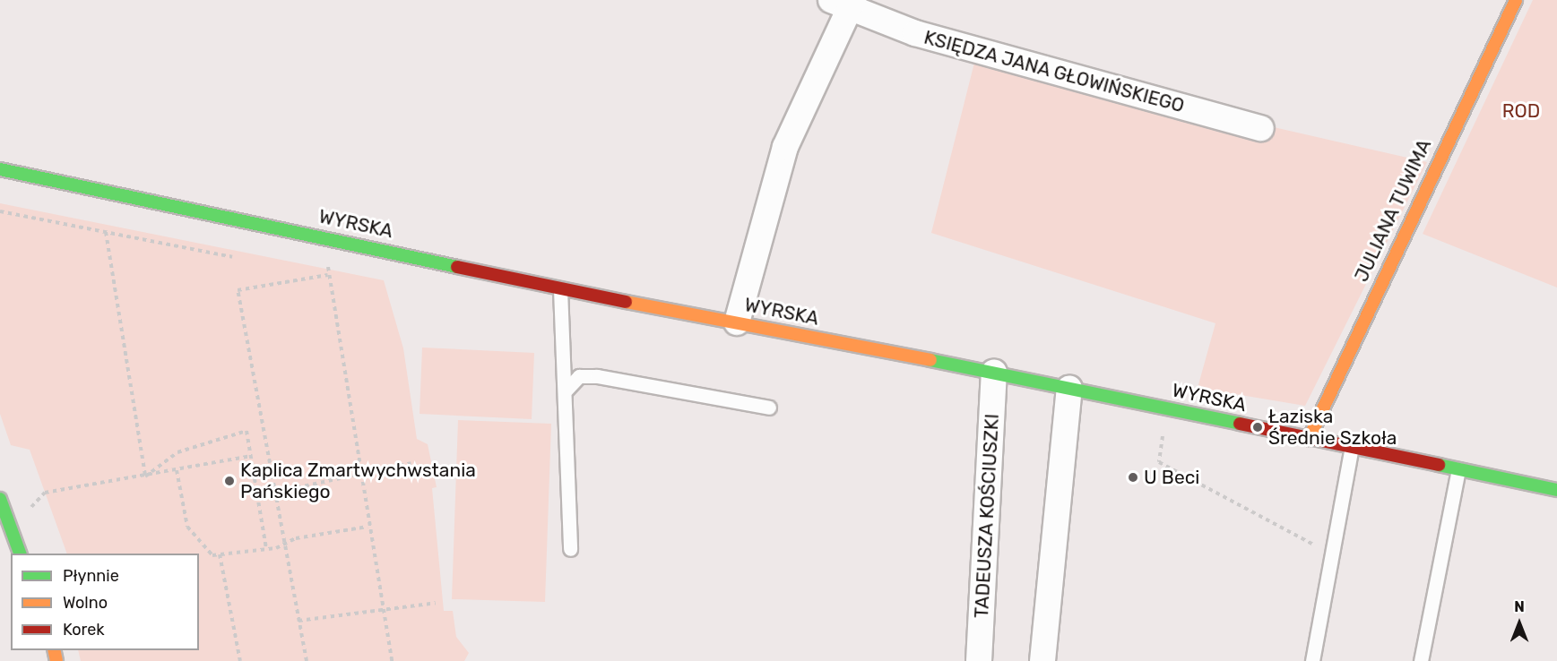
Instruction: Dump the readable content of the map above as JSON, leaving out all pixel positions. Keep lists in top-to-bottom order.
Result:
{
  "streets": {
    "street": [
      "KSIĘDZA JANA GŁOWIŃSKIEGO",
      "JULIANA TUWIMA",
      "WYRSKA",
      "TADEUSZA KOŚCIUSZKI"
    ]
  },
  "crossings": [
    ["KSIĘDZA JANA GŁOWIŃSKIEGO", "WYRSKA"],
    ["JULIANA TUWIMA", "WYRSKA"],
    ["WYRSKA", "TADEUSZA KOŚCIUSZKI"]
  ],
  "parks": ["ROD"],
  "places": ["Łaziska Średnie Szkoła", "U Beci", "Kaplica Zmartwychwstania Pańskiego"],
  "legend": ["Płynnie", "Wolno", "Korek"],
  "north": "top"
}
